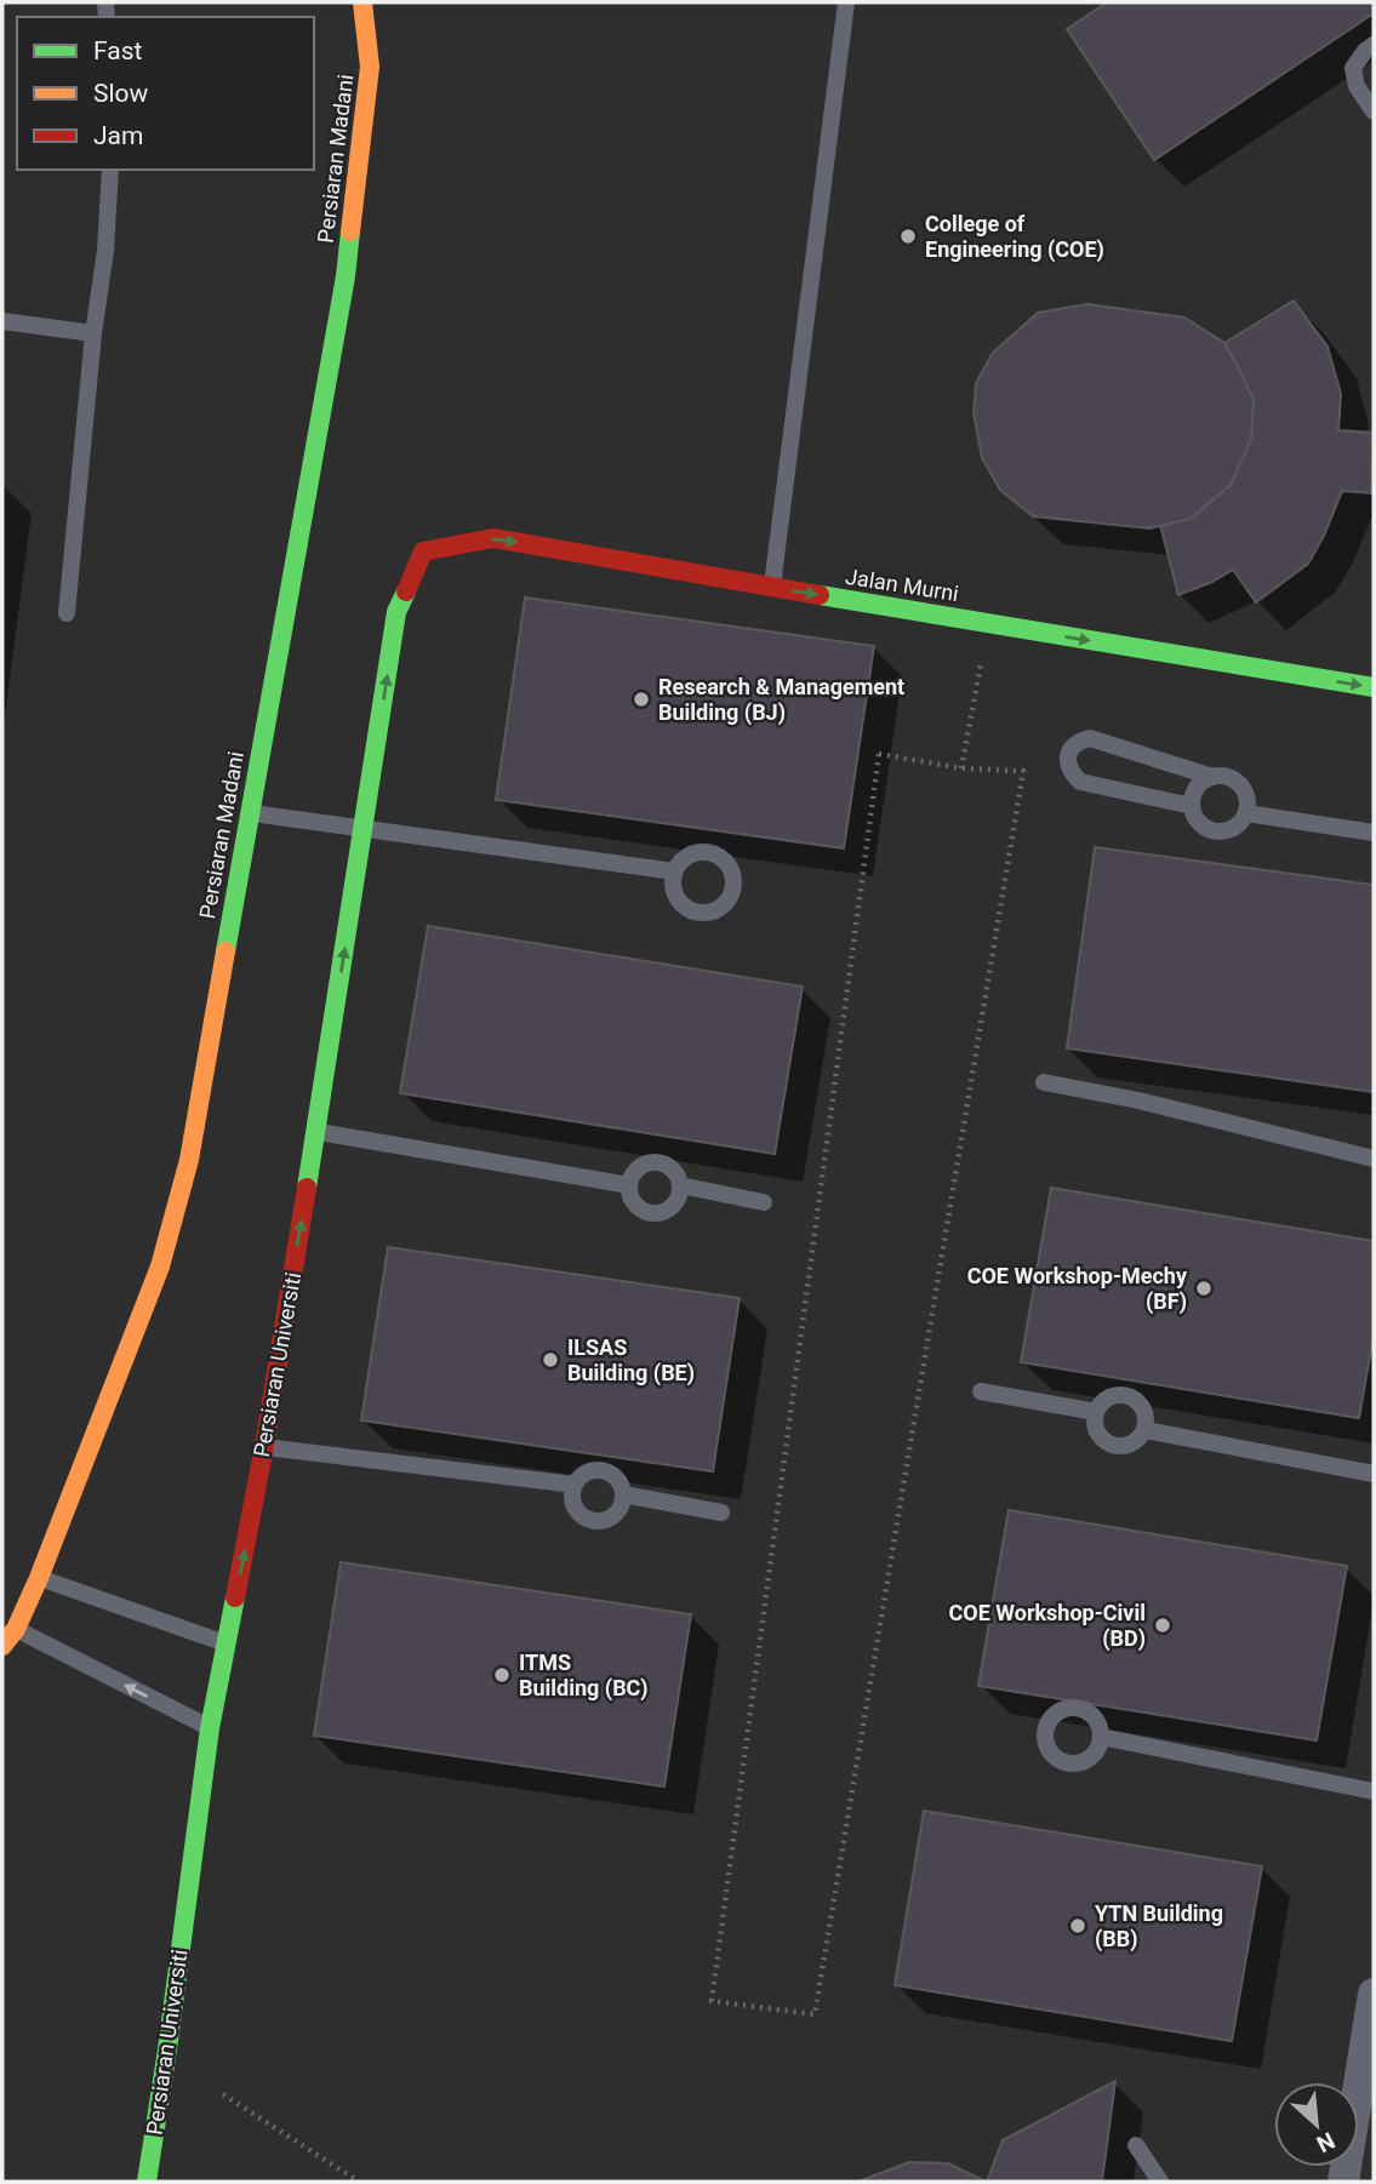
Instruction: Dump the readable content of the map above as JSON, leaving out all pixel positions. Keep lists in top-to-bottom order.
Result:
{
  "streets": {
    "street": ["Persiaran Madani", "Jalan Murni", "Persiaran Universiti"]
  },
  "crossings": [
    ["Jalan Murni", "Persiaran Universiti"]
  ],
  "one_way": ["Jalan Murni", "Persiaran Universiti"],
  "places": [
    "College of Engineering (COE)",
    "Research & Management Building (BJ)",
    "COE Workshop-Mechy (BF)",
    "ILSAS Building (BE)",
    "COE Workshop-Civil (BD)",
    "ITMS Building (BC)",
    "YTN Building (BB)"
  ],
  "legend": ["Fast", "Slow", "Jam"],
  "north": "bottom right"
}
